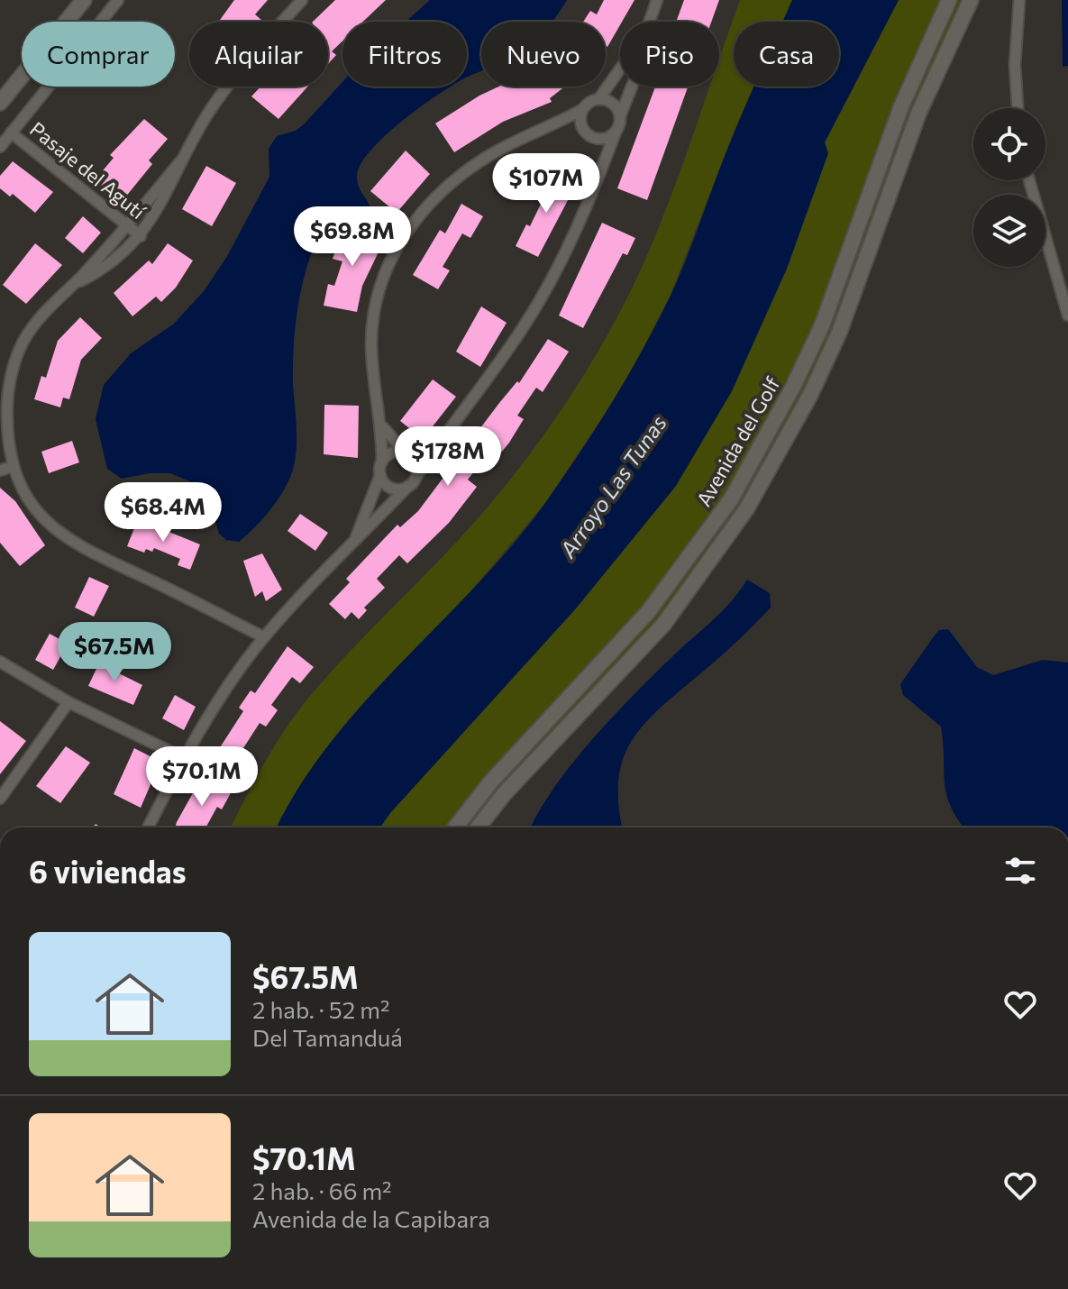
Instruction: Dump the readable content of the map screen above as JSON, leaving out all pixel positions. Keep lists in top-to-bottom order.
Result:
{
  "streets": {
    "street": ["Pasaje del Agutí", "Avenida del Golf"]
  },
  "water": ["Arroyo Las Tunas"],
  "page": {
    "chip": [
      "Comprar",
      "Alquilar",
      "Filtros",
      "Nuevo",
      "Piso",
      "Casa"
    ],
    "price": [
      "$107M",
      "$69.8M",
      "$178M",
      "$68.4M",
      "$67.5M",
      "$70.1M"
    ],
    "heading": "6 viviendas",
    "list": [
      {
        "name": "$67.5M",
        "note": "2 hab. · 52 m² · Del Tamanduá"
      },
      {
        "name": "$70.1M",
        "note": "2 hab. · 66 m² · Avenida de la Capibara"
      }
    ]
  }
}
